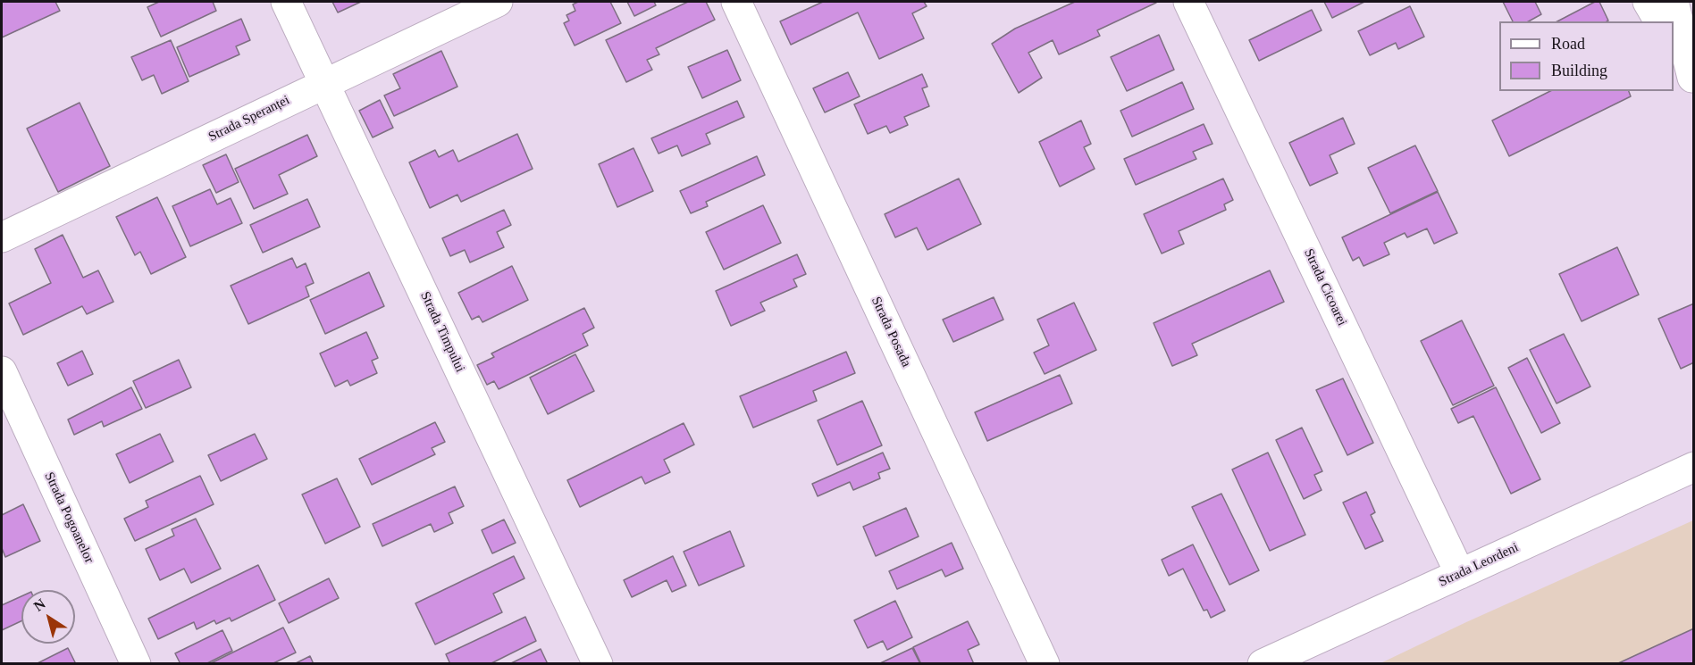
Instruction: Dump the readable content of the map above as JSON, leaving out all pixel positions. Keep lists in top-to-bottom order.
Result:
{
  "streets": {
    "street": [
      "Strada Speranței",
      "Strada Cicoarei",
      "Strada Timpului",
      "Strada Posada",
      "Strada Pogoanelor",
      "Strada Leordeni"
    ]
  },
  "crossings": [
    ["Strada Speranței", "Strada Timpului"],
    ["Strada Cicoarei", "Strada Leordeni"]
  ],
  "legend": ["Road", "Building"],
  "north": "top left"
}
